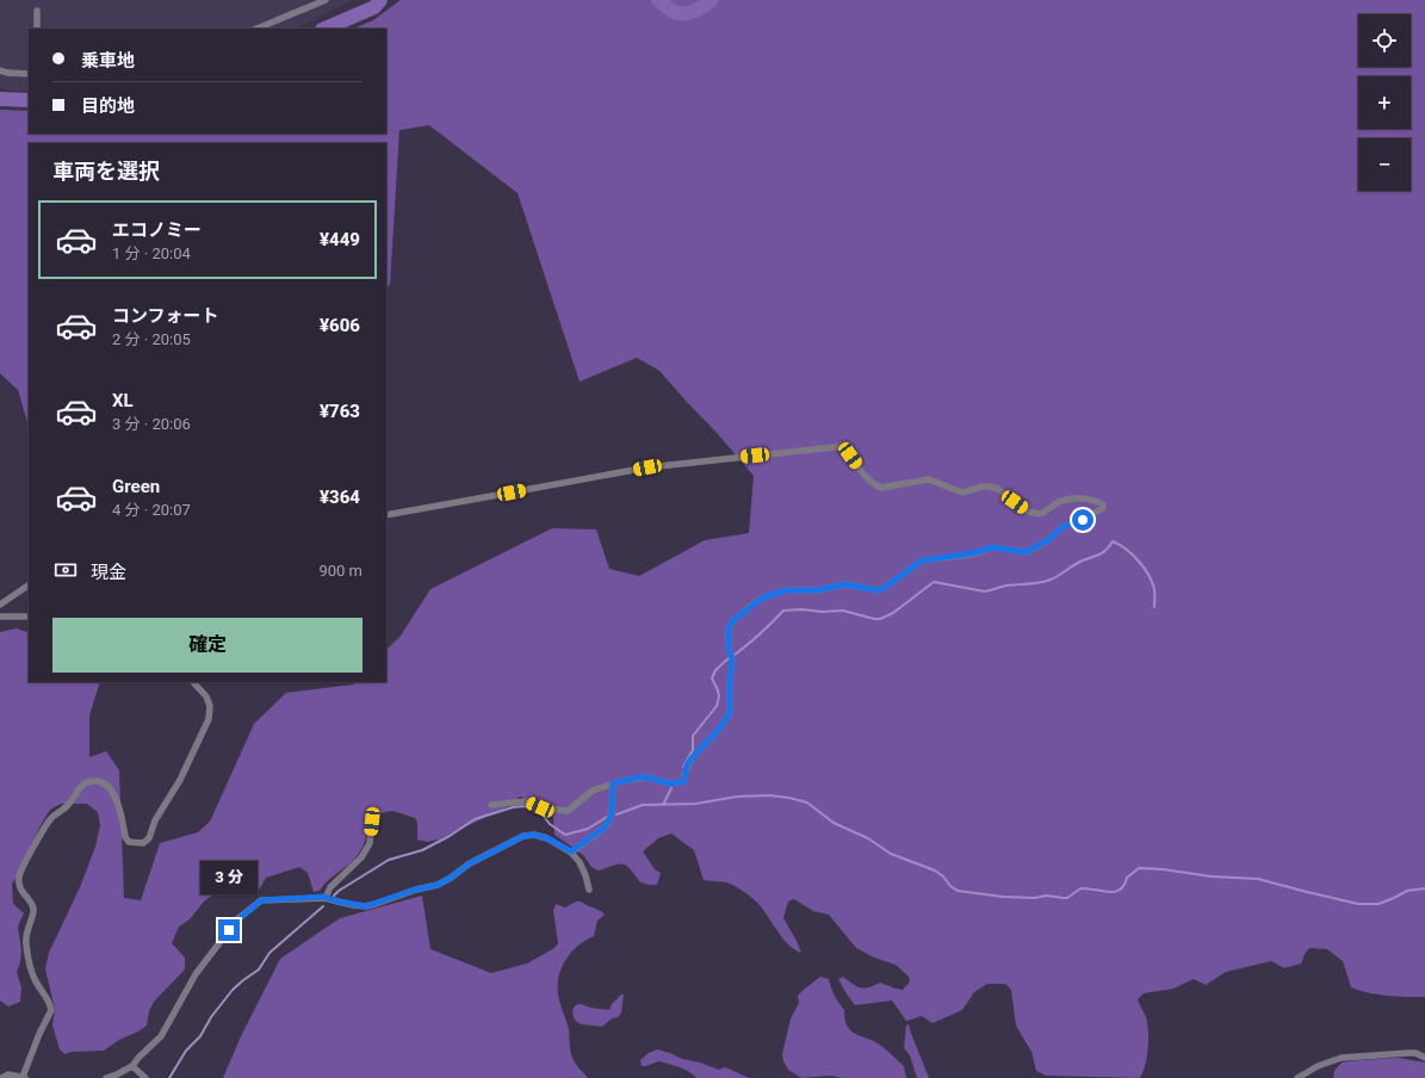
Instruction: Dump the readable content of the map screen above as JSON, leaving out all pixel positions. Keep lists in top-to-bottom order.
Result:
{
  "page": {
    "map_buttons": ["+", "−"],
    "banner": ["乗車地", "目的地"],
    "heading": "車両を選択",
    "list": [
      {
        "name": "エコノミー",
        "note": "1 分 · 20:04",
        "value": "¥449"
      },
      {
        "name": "コンフォート",
        "note": "2 分 · 20:05",
        "value": "¥606"
      },
      {
        "name": "XL",
        "note": "3 分 · 20:06",
        "value": "¥763"
      },
      {
        "name": "Green",
        "note": "4 分 · 20:07",
        "value": "¥364"
      }
    ],
    "pay": ["現金", "900 m"],
    "buttons": "確定",
    "bubble": "3 分"
  }
}
